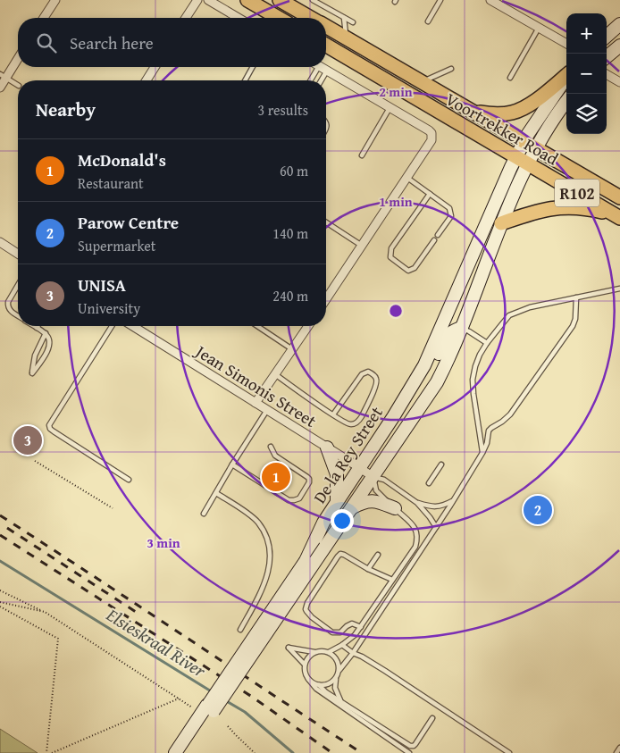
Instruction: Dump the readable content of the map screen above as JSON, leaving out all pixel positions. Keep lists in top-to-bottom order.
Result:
{
  "streets": {
    "main road": ["Voortrekker Road", "R102", "De la Rey Street"],
    "street": ["Jean Simonis Street"]
  },
  "crossings": [
    ["Voortrekker Road", "De la Rey Street"],
    ["Jean Simonis Street", "De la Rey Street"]
  ],
  "water": ["Elsieskraal River"],
  "page": {
    "map_buttons": ["+", "−"],
    "search": "Search here",
    "heading": ["Nearby", "3 results"],
    "list": [
      {
        "mark": "1",
        "name": "McDonald's",
        "note": "Restaurant",
        "value": "60 m"
      },
      {
        "mark": "2",
        "name": "Parow Centre",
        "note": "Supermarket",
        "value": "140 m"
      },
      {
        "mark": "3",
        "name": "UNISA",
        "note": "University",
        "value": "240 m"
      }
    ],
    "pins": ["3", "1", "2"]
  },
  "rings": ["2 min", "1 min", "3 min"]
}
